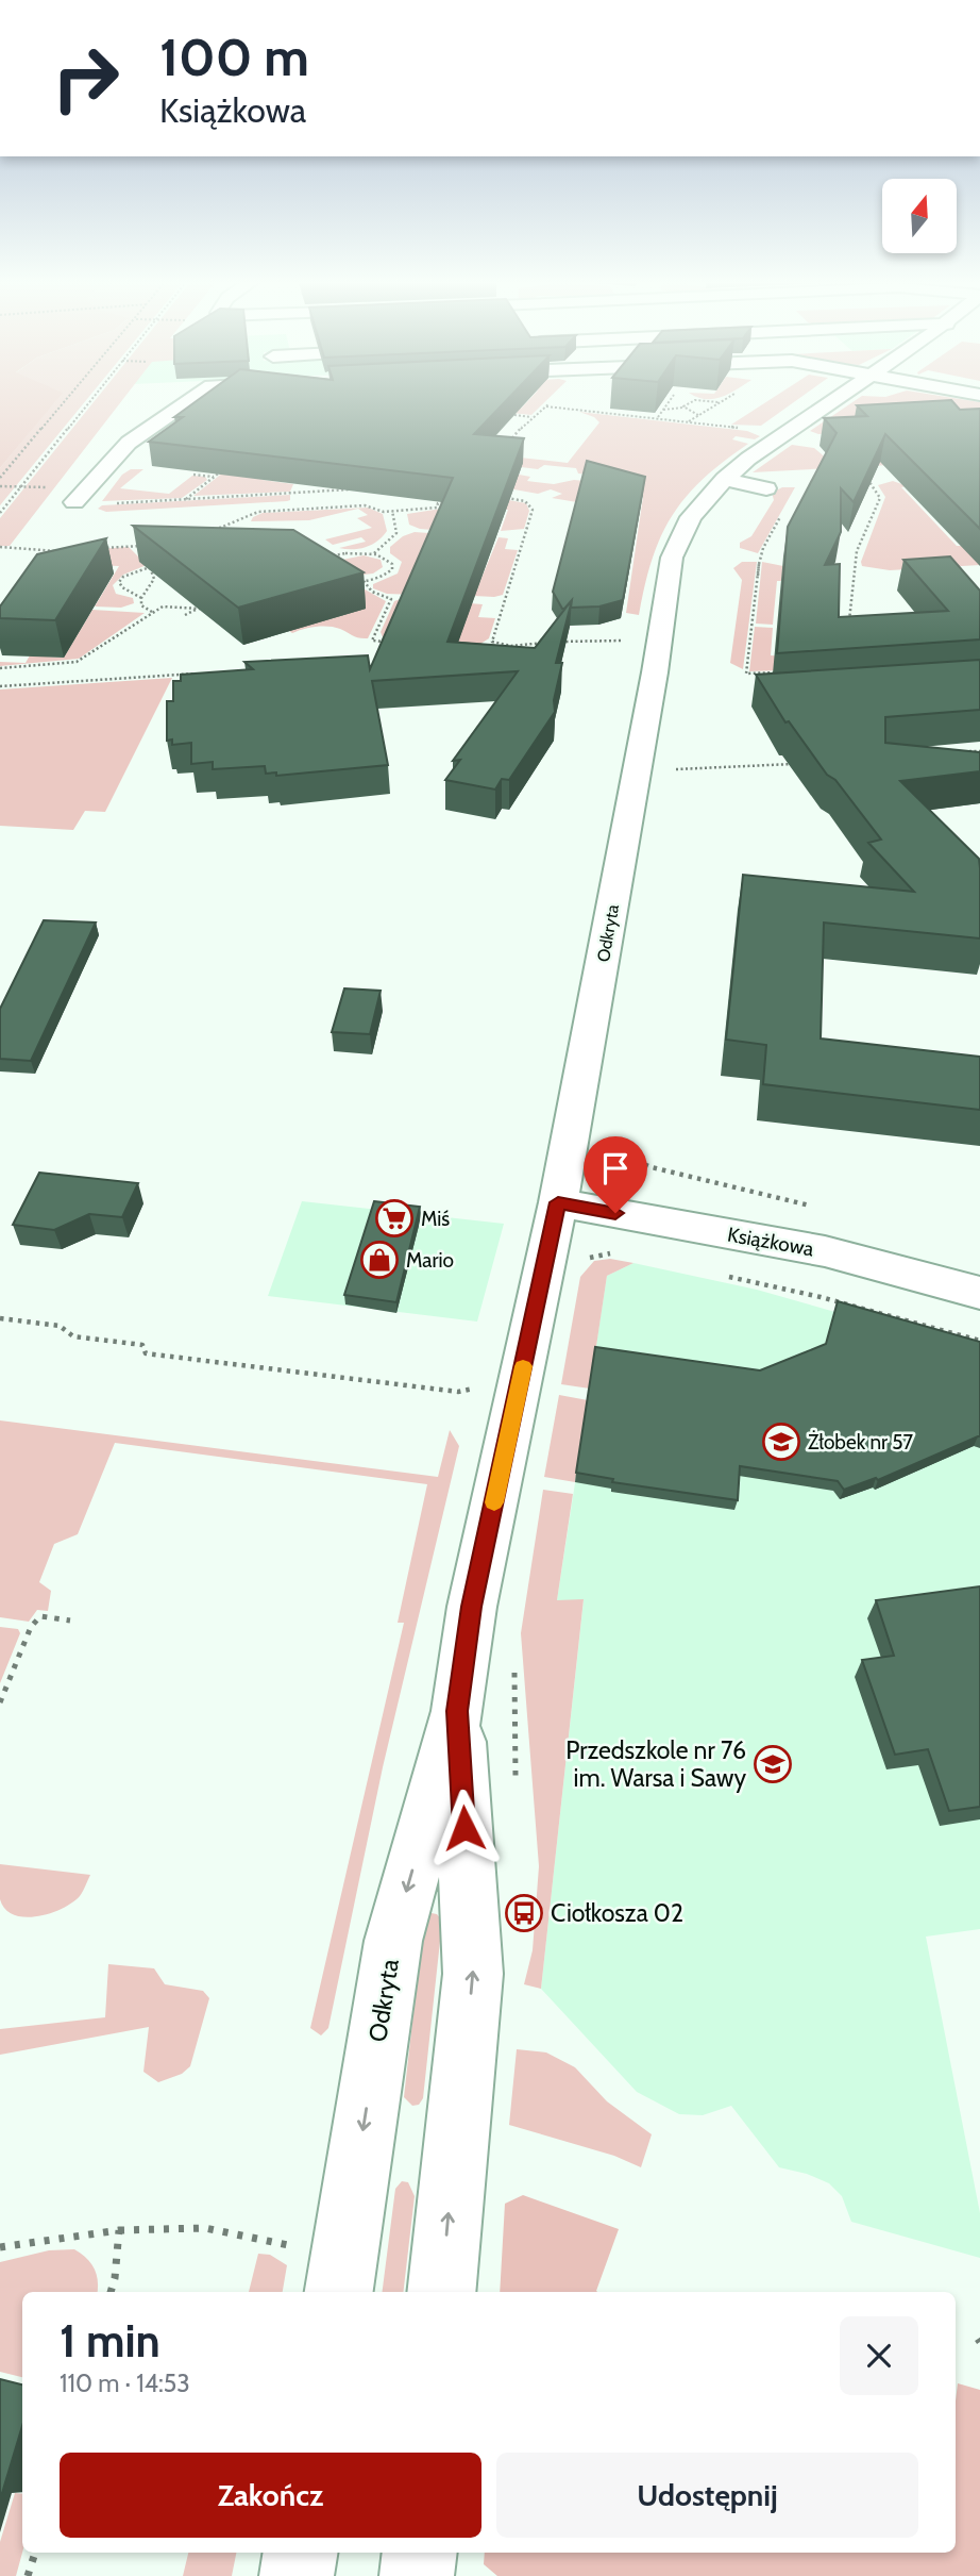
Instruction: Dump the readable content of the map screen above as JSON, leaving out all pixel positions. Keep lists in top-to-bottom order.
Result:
{
  "streets": {
    "street": ["Odkryta", "Książkowa"]
  },
  "crossings": [
    ["Odkryta", "Książkowa"]
  ],
  "places": {
    "supermarket": ["Miś"],
    "shop": ["Mario"],
    "school or university": ["Żłobek nr 57", "Przedszkole nr 76 im. Warsa i Sawy"],
    "bus stop": ["Ciołkosza 02"]
  },
  "north": "top",
  "page": {
    "turn": ["100 m", "Książkowa"],
    "heading": ["1 min", "110 m · 14:53"],
    "buttons": ["Zakończ", "Udostępnij"]
  }
}
